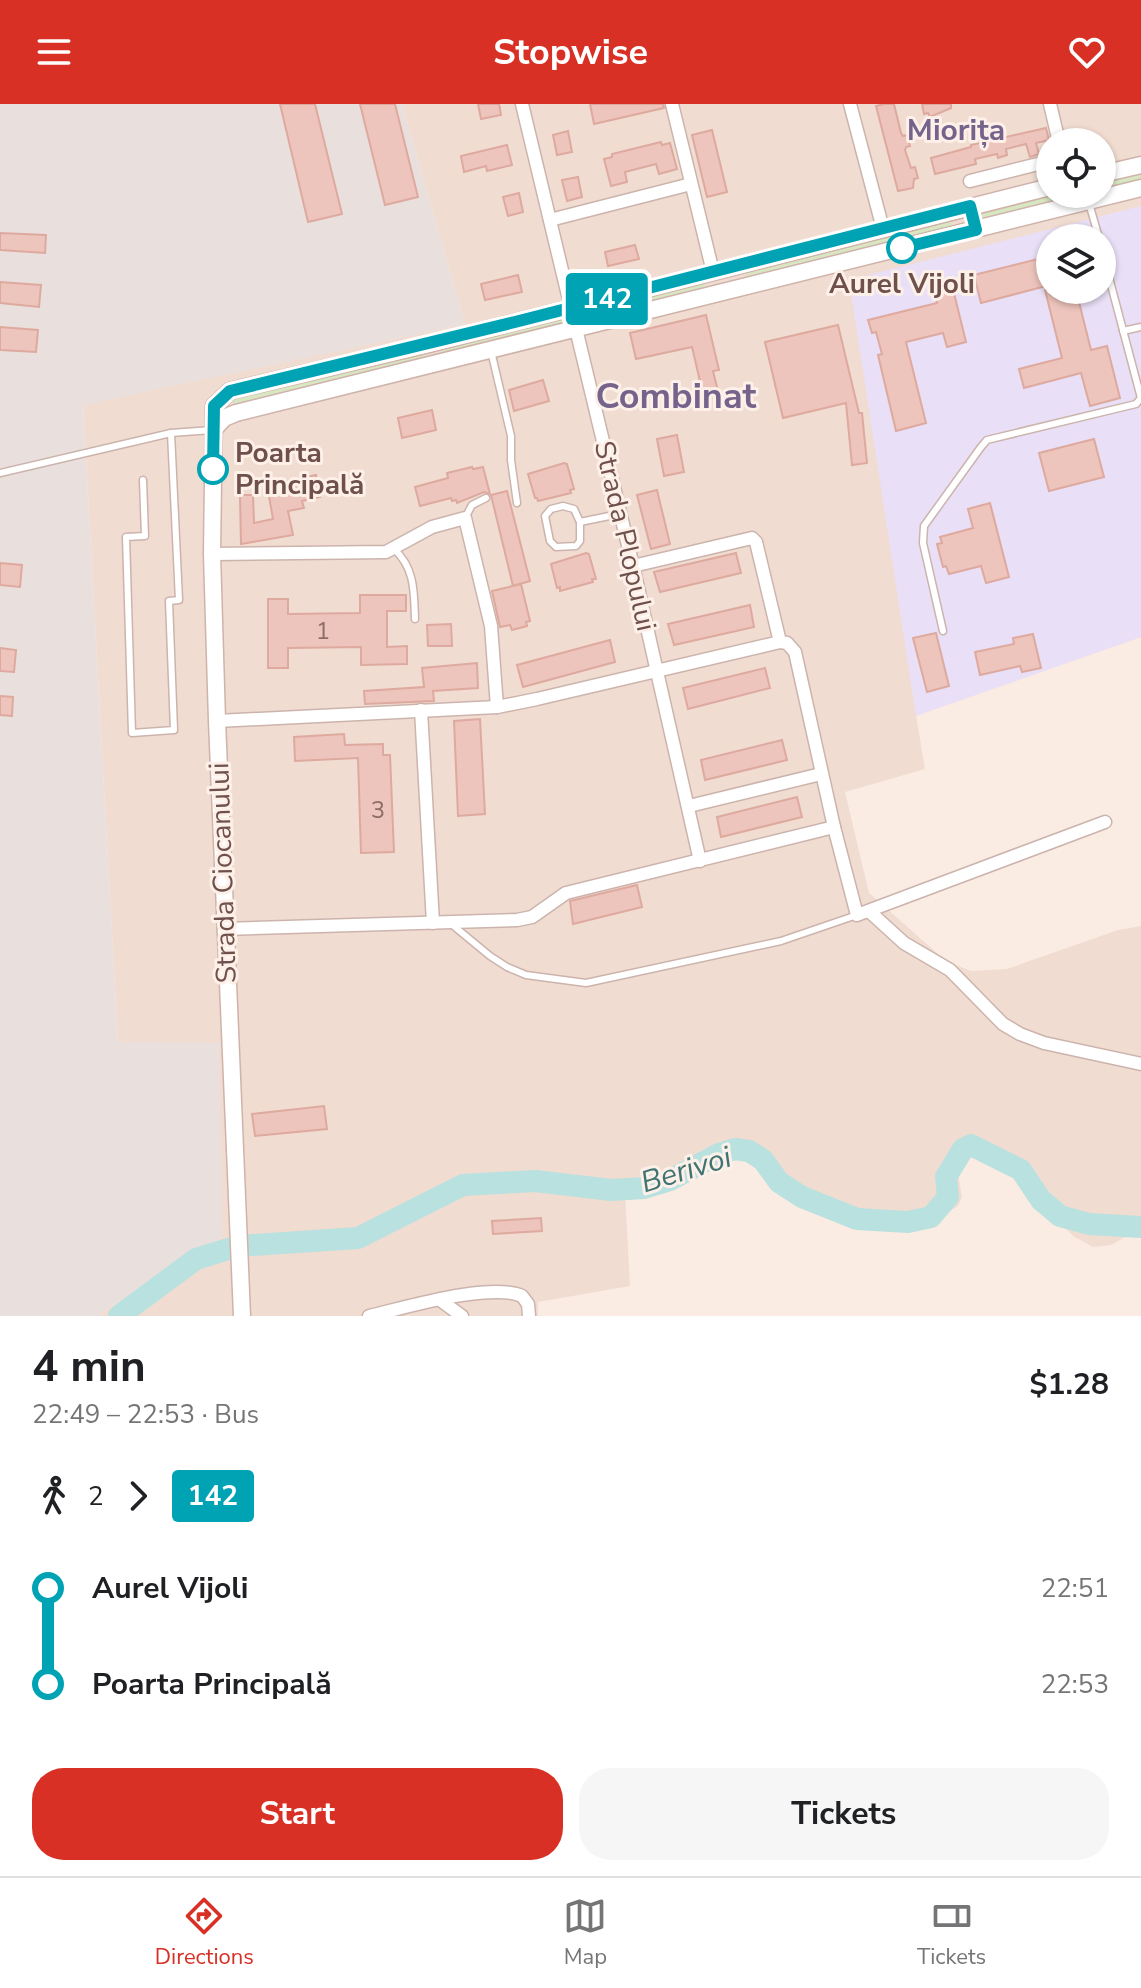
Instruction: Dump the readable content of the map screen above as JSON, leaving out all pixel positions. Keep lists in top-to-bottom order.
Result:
{
  "streets": {
    "main road": ["Strada Ciocanului"],
    "street": ["Strada Plopului"]
  },
  "crossings": [
    ["Strada Plopului", "Strada Ciocanului"]
  ],
  "districts": ["Miorița", "Combinat"],
  "water": ["Berivoi"],
  "places": ["Aurel Vijoli", "Poarta Principală"],
  "lines": ["bus line 142"],
  "house_numbers": ["1", "3"],
  "page": {
    "header": "Stopwise",
    "on_map": "142",
    "heading": ["4 min", "22:49 – 22:53 · Bus", "$1.28"],
    "legs": ["2", "142"],
    "list": [
      {
        "name": "Aurel Vijoli",
        "value": "22:51"
      },
      {
        "name": "Poarta Principală",
        "value": "22:53"
      }
    ],
    "buttons": ["Start", "Tickets"],
    "tabs": ["Directions", "Map", "Tickets"]
  }
}
